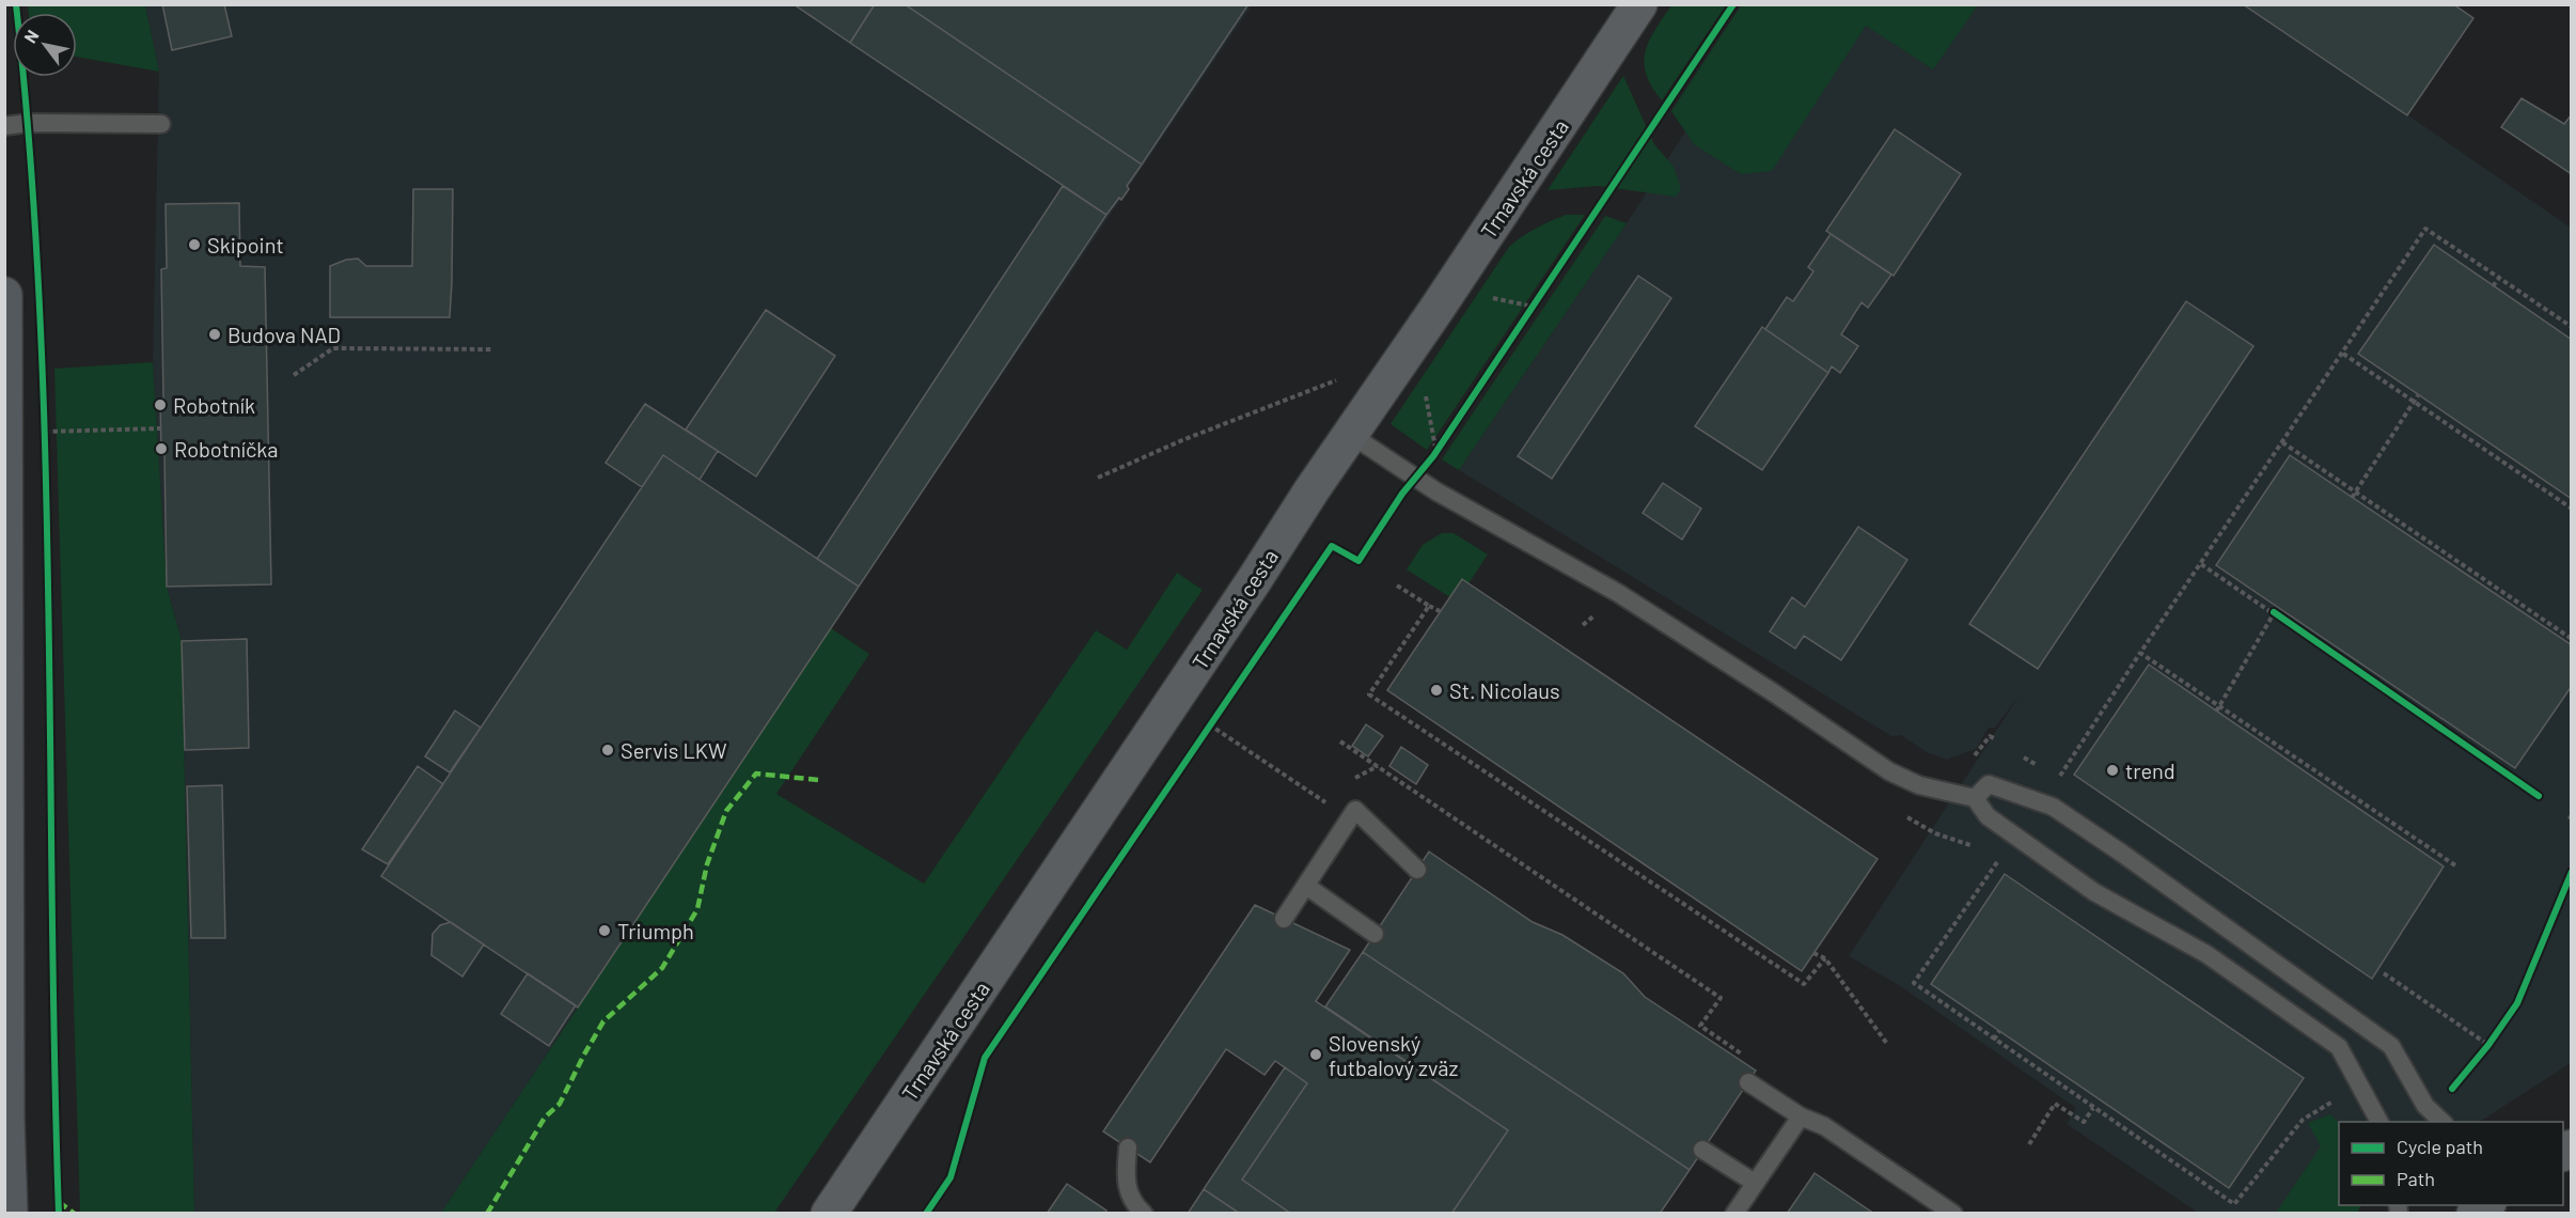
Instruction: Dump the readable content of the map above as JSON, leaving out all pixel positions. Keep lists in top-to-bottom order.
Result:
{
  "streets": {
    "main road": ["Trnavská cesta"]
  },
  "places": [
    "Skipoint",
    "Budova NAD",
    "Robotník",
    "Robotníčka",
    "St. Nicolaus",
    "Servis LKW",
    "trend",
    "Triumph",
    "Slovenský futbalový zväz"
  ],
  "legend": ["Cycle path", "Path"],
  "north": "top left"
}
